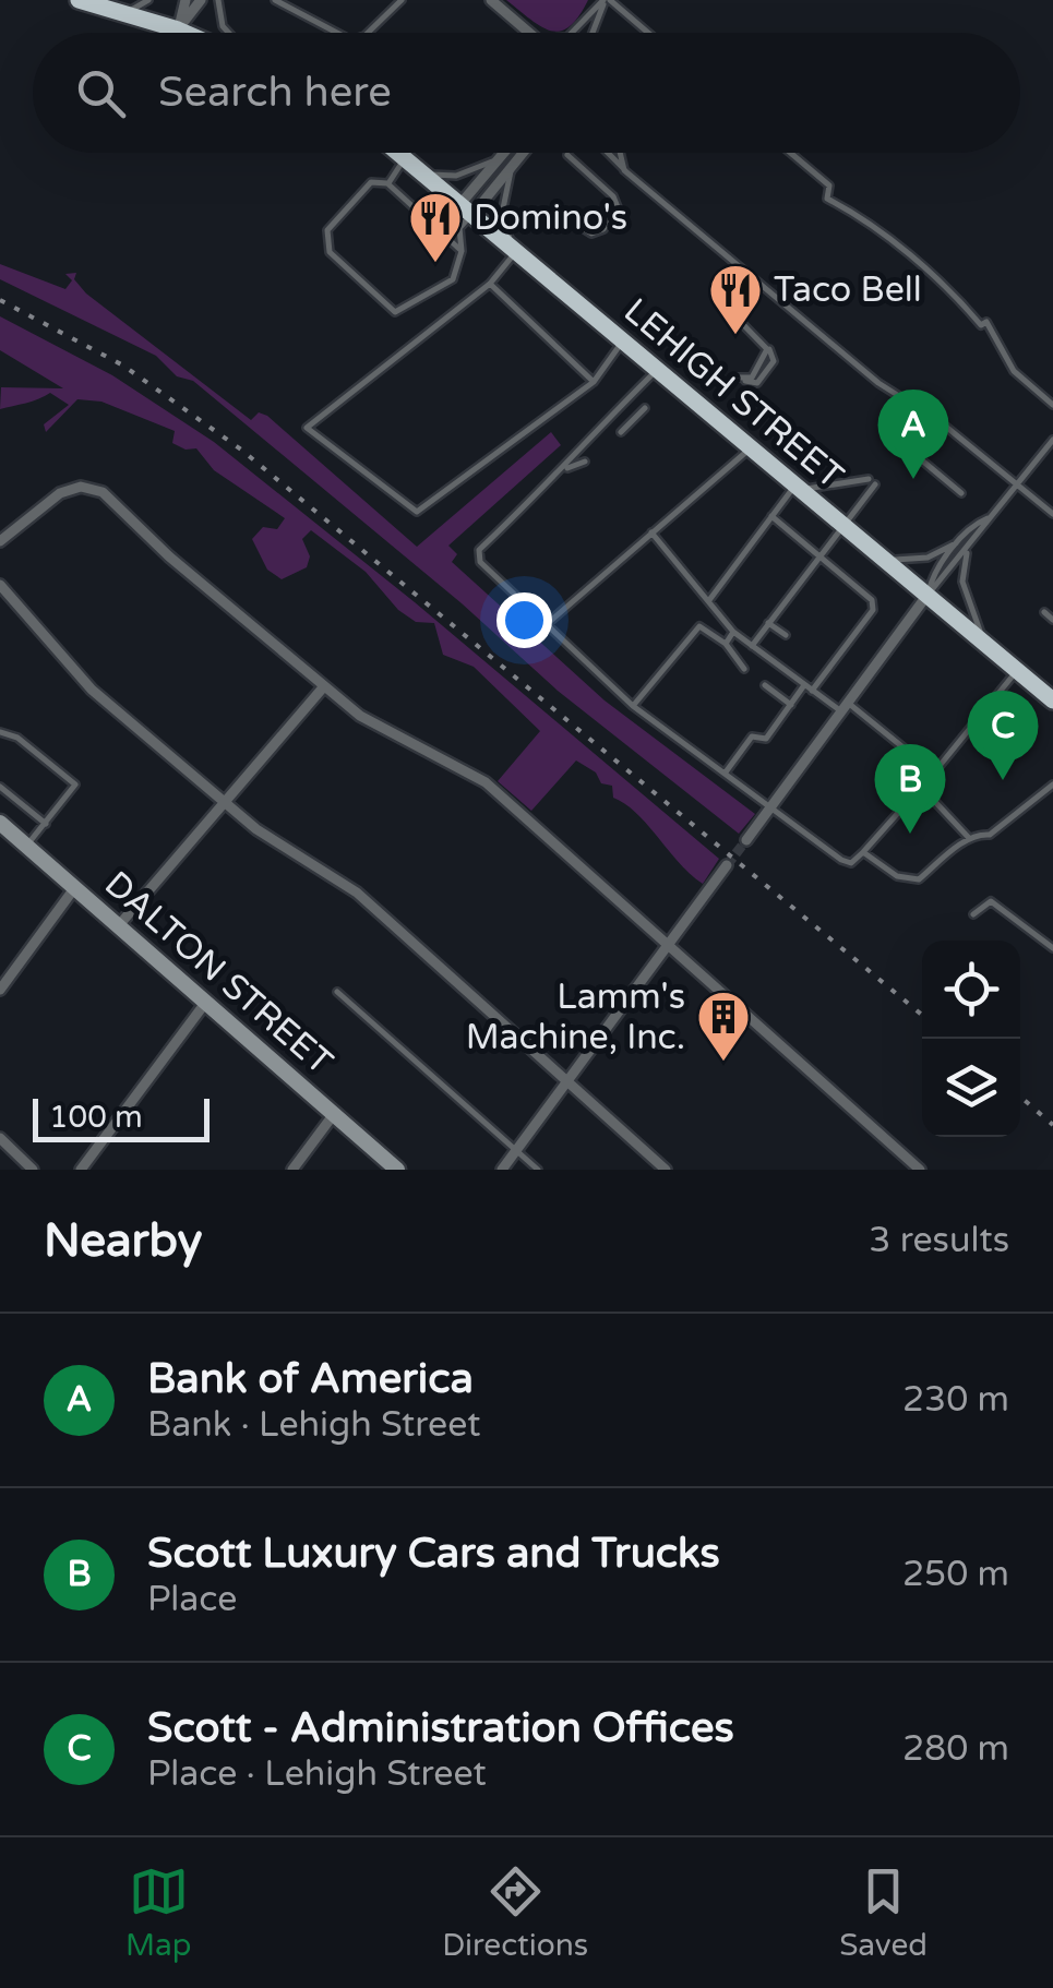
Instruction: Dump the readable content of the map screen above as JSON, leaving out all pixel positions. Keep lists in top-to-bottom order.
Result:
{
  "streets": {
    "highway": ["LEHIGH STREET"],
    "main road": ["DALTON STREET"]
  },
  "places": {
    "restaurant": ["Domino's", "Taco Bell"],
    "building": ["Lamm's Machine, Inc."]
  },
  "scale_bar": "100 m",
  "page": {
    "search": "Search here",
    "pins": ["A", "C", "B"],
    "scale": "100 m",
    "heading": ["Nearby", "3 results"],
    "list": [
      {
        "mark": "A",
        "name": "Bank of America",
        "note": "Bank · Lehigh Street",
        "value": "230 m"
      },
      {
        "mark": "B",
        "name": "Scott Luxury Cars and Trucks",
        "note": "Place",
        "value": "250 m"
      },
      {
        "mark": "C",
        "name": "Scott - Administration Offices",
        "note": "Place · Lehigh Street",
        "value": "280 m"
      }
    ],
    "nav": ["Map", "Directions", "Saved"]
  }
}
